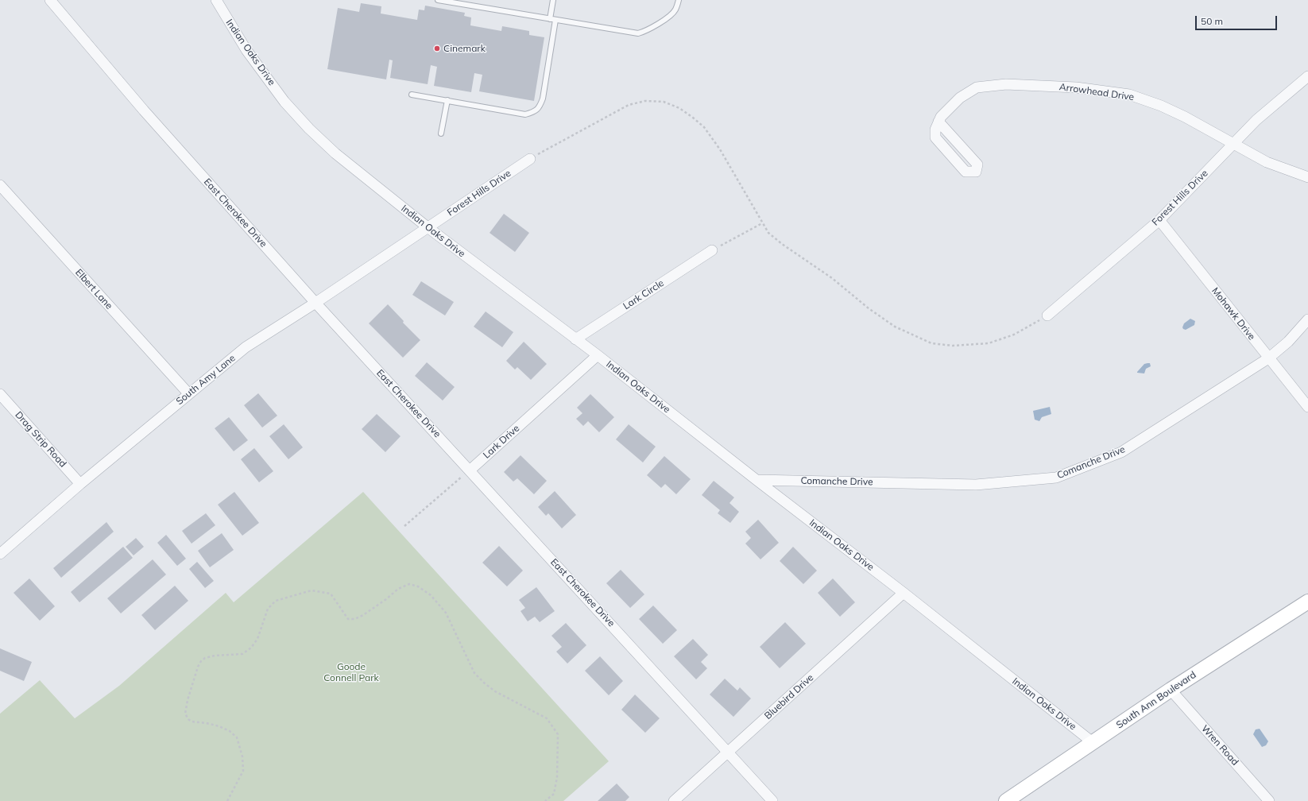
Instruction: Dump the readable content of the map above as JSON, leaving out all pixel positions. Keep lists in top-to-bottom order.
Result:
{
  "streets": {
    "street": [
      "Indian Oaks Drive",
      "Arrowhead Drive",
      "Forest Hills Drive",
      "East Cherokee Drive",
      "Elbert Lane",
      "Lark Circle",
      "Mohawk Drive",
      "South Amy Lane",
      "Drag Strip Road",
      "Lark Drive",
      "Comanche Drive",
      "Bluebird Drive",
      "South Ann Boulevard",
      "Wren Road"
    ]
  },
  "crossings": [
    ["Indian Oaks Drive", "Forest Hills Drive"],
    ["Indian Oaks Drive", "Lark Circle"],
    ["Indian Oaks Drive", "South Amy Lane"],
    ["Indian Oaks Drive", "Lark Drive"],
    ["Indian Oaks Drive", "Comanche Drive"],
    ["Indian Oaks Drive", "Bluebird Drive"],
    ["Indian Oaks Drive", "South Ann Boulevard"],
    ["Arrowhead Drive", "Forest Hills Drive"],
    ["Forest Hills Drive", "Mohawk Drive"],
    ["Forest Hills Drive", "South Amy Lane"],
    ["East Cherokee Drive", "South Amy Lane"],
    ["East Cherokee Drive", "Lark Drive"],
    ["East Cherokee Drive", "Bluebird Drive"],
    ["Elbert Lane", "South Amy Lane"],
    ["Mohawk Drive", "Comanche Drive"],
    ["South Amy Lane", "Drag Strip Road"],
    ["South Ann Boulevard", "Wren Road"]
  ],
  "parks": ["Goode Connell Park"],
  "places": ["Cinemark"],
  "scale_bar": "50 m"
}
